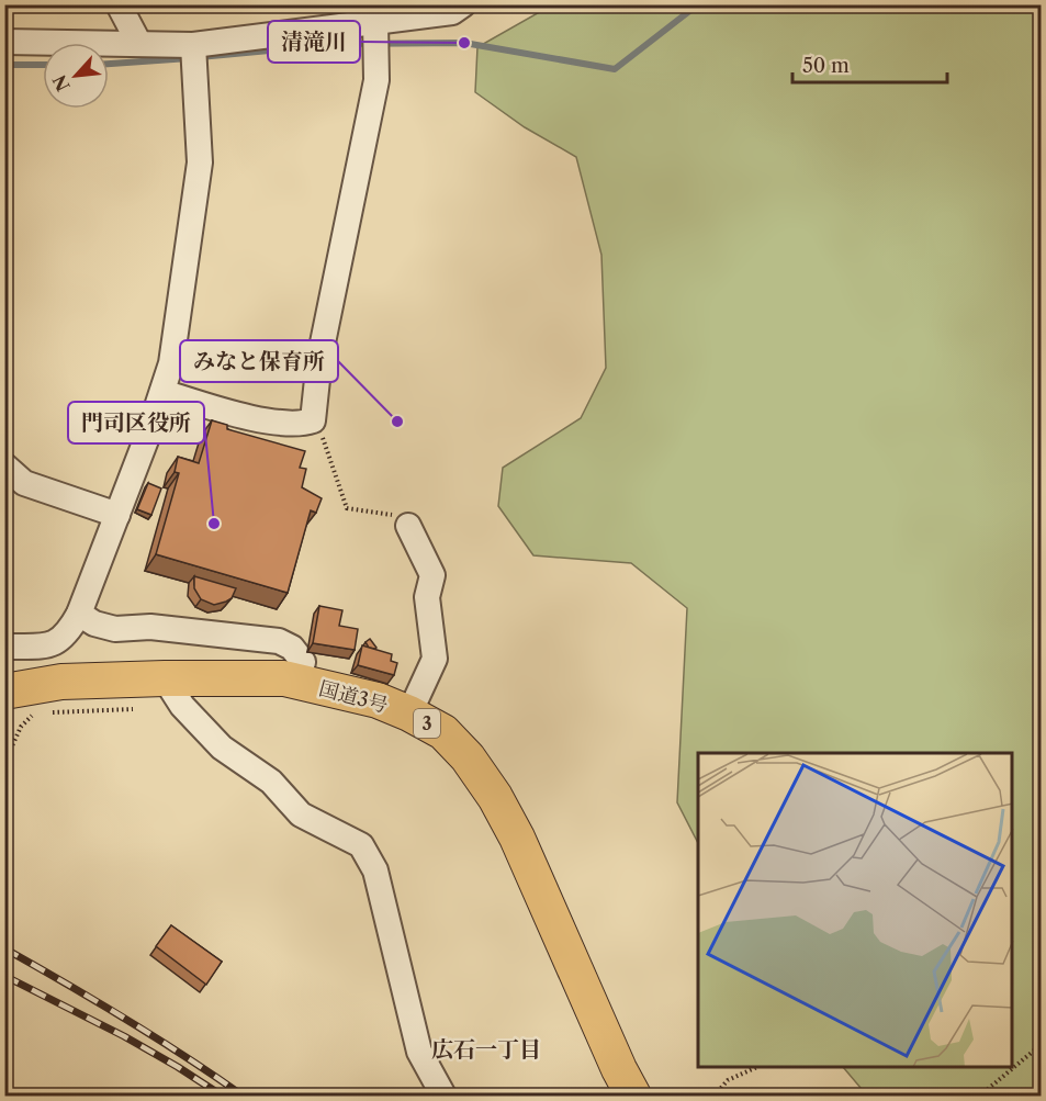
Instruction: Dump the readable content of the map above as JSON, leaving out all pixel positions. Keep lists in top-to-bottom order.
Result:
{
  "streets": {
    "highway": ["国道3号", "3"]
  },
  "districts": ["広石一丁目"],
  "places": ["清滝川", "みなと保育所", "門司区役所"],
  "scale_bar": "50 m",
  "north": "bottom left"
}
